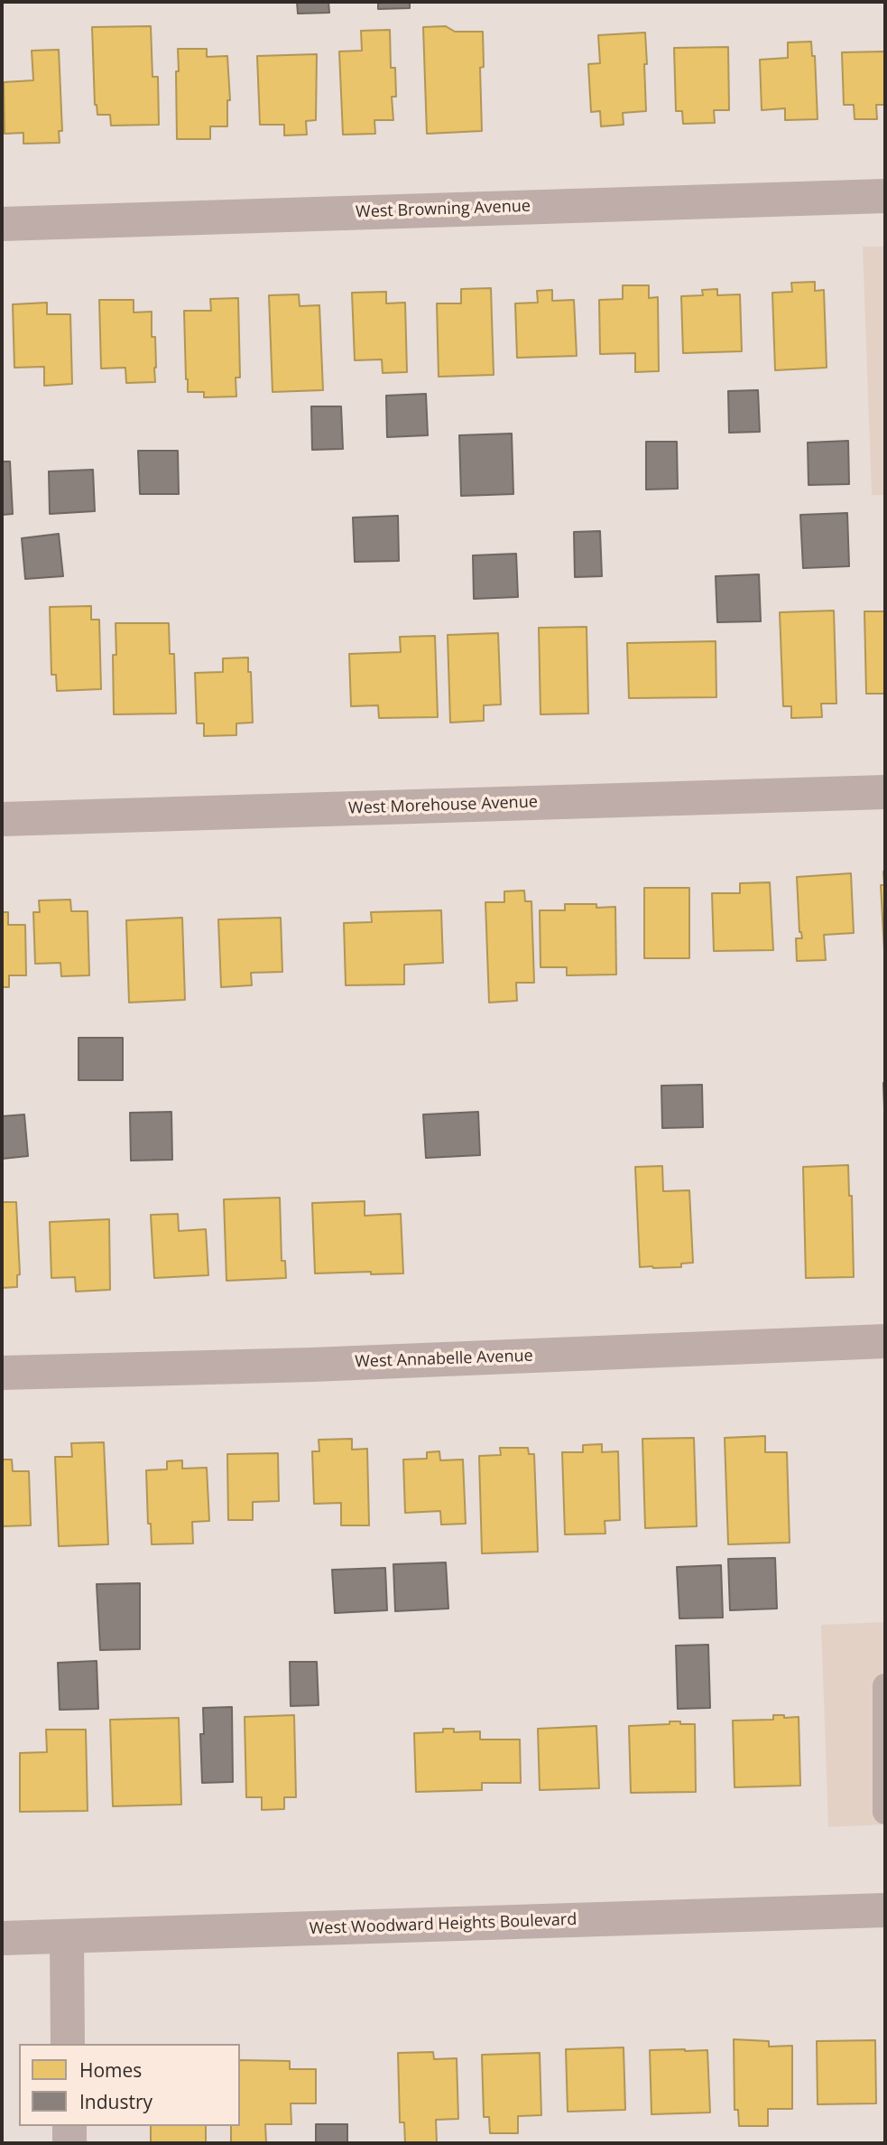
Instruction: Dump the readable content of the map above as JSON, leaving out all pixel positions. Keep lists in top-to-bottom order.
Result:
{
  "streets": {
    "street": [
      "West Browning Avenue",
      "West Morehouse Avenue",
      "West Annabelle Avenue",
      "West Woodward Heights Boulevard"
    ]
  },
  "legend": ["Homes", "Industry"]
}
